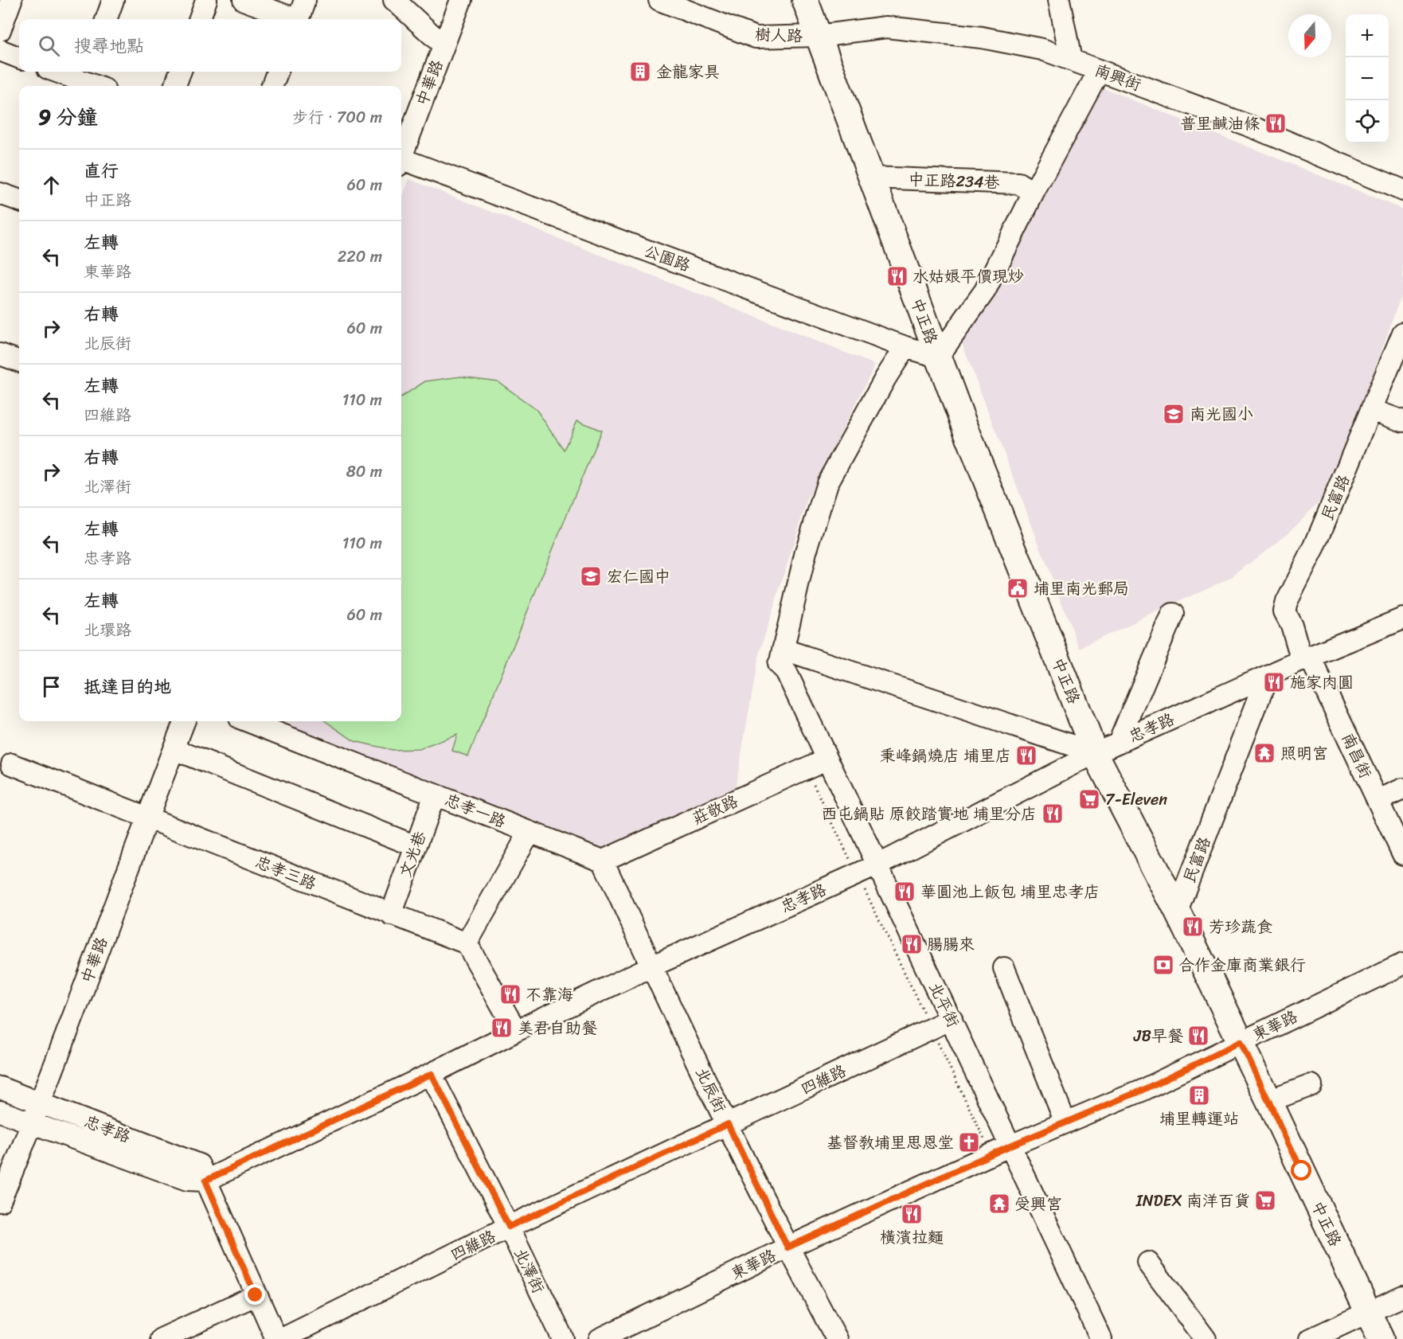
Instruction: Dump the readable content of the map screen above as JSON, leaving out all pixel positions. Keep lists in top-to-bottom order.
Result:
{
  "streets": {
    "main road": ["中正路"],
    "street": [
      "樹人路",
      "南興街",
      "中華路",
      "中正路234巷",
      "公園路",
      "民富路",
      "忠孝路",
      "南昌街",
      "莊敬路",
      "忠孝一路",
      "文光巷",
      "忠孝三路",
      "北平街",
      "東華路",
      "四維路",
      "北辰街",
      "北澤街"
    ]
  },
  "crossings": [
    ["樹人路", "南興街"],
    ["樹人路", "中正路"],
    ["南興街", "中正路"],
    ["中華路", "忠孝路"],
    ["中華路", "忠孝三路"],
    ["中正路234巷", "中正路"],
    ["公園路", "中正路"],
    ["中正路", "民富路"],
    ["中正路", "忠孝路"],
    ["中正路", "東華路"],
    ["民富路", "忠孝路"],
    ["民富路", "南昌街"],
    ["忠孝路", "南昌街"],
    ["忠孝路", "北平街"],
    ["忠孝路", "北辰街"],
    ["忠孝路", "北澤街"],
    ["莊敬路", "忠孝一路"],
    ["莊敬路", "北平街"],
    ["忠孝一路", "文光巷"],
    ["文光巷", "忠孝三路"],
    ["北平街", "東華路"],
    ["北平街", "四維路"],
    ["東華路", "北辰街"],
    ["四維路", "北辰街"],
    ["四維路", "北澤街"]
  ],
  "places": {
    "building": ["金龍家具", "埔里轉運站"],
    "restaurant": [
      "普里鹹油條",
      "水姑娘平價現炒",
      "施家肉圓",
      "秉峰鍋燒店 埔里店",
      "西屯鍋貼 原餃踏實地 埔里分店",
      "華圓池上飯包 埔里忠孝店",
      "芳珍蔬食",
      "腸腸來",
      "不靠海",
      "美君自助餐",
      "JB早餐",
      "橫濱拉麵"
    ],
    "school or university": ["南光國小", "宏仁國中"],
    "public building": ["埔里南光郵局"],
    "temple": ["照明宮", "受興宮"],
    "supermarket": ["7-Eleven", "INDEX 南洋百貨"],
    "bank": ["合作金庫商業銀行"],
    "church": ["基督教埔里思恩堂"]
  },
  "north": "bottom",
  "page": {
    "map_buttons": ["+", "−"],
    "search": "搜尋地點",
    "heading": ["9 分鐘", "步行 · 700 m"],
    "list": [
      ["直行", "中正路", "60 m"],
      ["左轉", "東華路", "220 m"],
      ["右轉", "北辰街", "60 m"],
      ["左轉", "四維路", "110 m"],
      ["右轉", "北澤街", "80 m"],
      ["左轉", "忠孝路", "110 m"],
      ["左轉", "北環路", "60 m"],
      "抵達目的地"
    ]
  }
}
